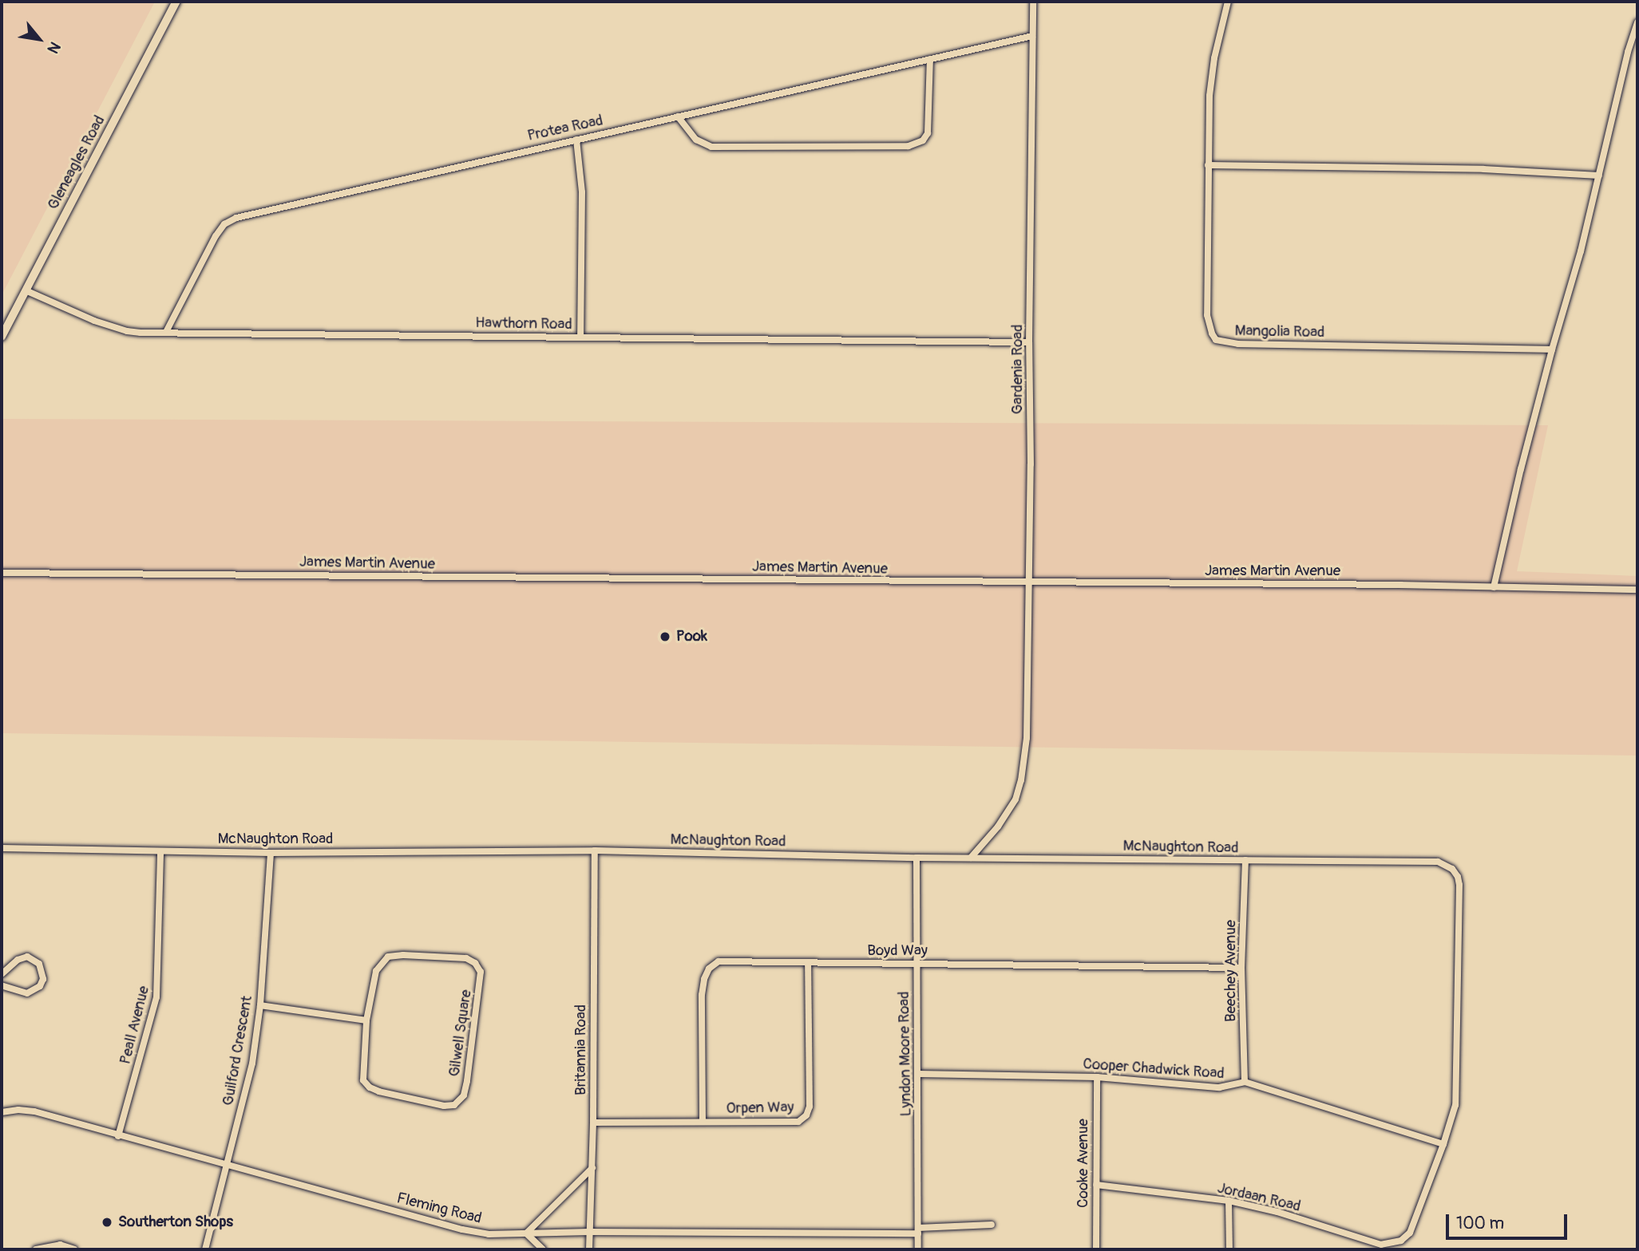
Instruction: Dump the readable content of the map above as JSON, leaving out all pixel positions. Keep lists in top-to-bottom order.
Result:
{
  "streets": {
    "street": [
      "Protea Road",
      "Gleneagles Road",
      "Hawthorn Road",
      "Mangolia Road",
      "Gardenia Road",
      "James Martin Avenue",
      "McNaughton Road",
      "Boyd Way",
      "Beechey Avenue",
      "Peall Avenue",
      "Gilwell Square",
      "Britannia Road",
      "Guilford Crescent",
      "Lyndon Moore Road",
      "Cooper Chadwick Road",
      "Orpen Way",
      "Cooke Avenue",
      "Jordaan Road",
      "Fleming Road"
    ]
  },
  "crossings": [
    ["Protea Road", "Hawthorn Road"],
    ["Protea Road", "Gardenia Road"],
    ["Gleneagles Road", "Hawthorn Road"],
    ["Hawthorn Road", "Gardenia Road"],
    ["Gardenia Road", "James Martin Avenue"],
    ["Gardenia Road", "McNaughton Road"],
    ["McNaughton Road", "Beechey Avenue"],
    ["McNaughton Road", "Peall Avenue"],
    ["McNaughton Road", "Britannia Road"],
    ["McNaughton Road", "Guilford Crescent"],
    ["McNaughton Road", "Lyndon Moore Road"],
    ["McNaughton Road", "Cooper Chadwick Road"],
    ["McNaughton Road", "Jordaan Road"],
    ["Boyd Way", "Beechey Avenue"],
    ["Boyd Way", "Lyndon Moore Road"],
    ["Boyd Way", "Orpen Way"],
    ["Beechey Avenue", "Cooper Chadwick Road"],
    ["Peall Avenue", "Fleming Road"],
    ["Britannia Road", "Orpen Way"],
    ["Britannia Road", "Fleming Road"],
    ["Guilford Crescent", "Fleming Road"],
    ["Lyndon Moore Road", "Cooper Chadwick Road"],
    ["Lyndon Moore Road", "Fleming Road"],
    ["Cooper Chadwick Road", "Cooke Avenue"],
    ["Cooper Chadwick Road", "Jordaan Road"],
    ["Cooke Avenue", "Jordaan Road"]
  ],
  "places": ["Pook", "Southerton Shops"],
  "scale_bar": "100 m",
  "north": "bottom right"
}
